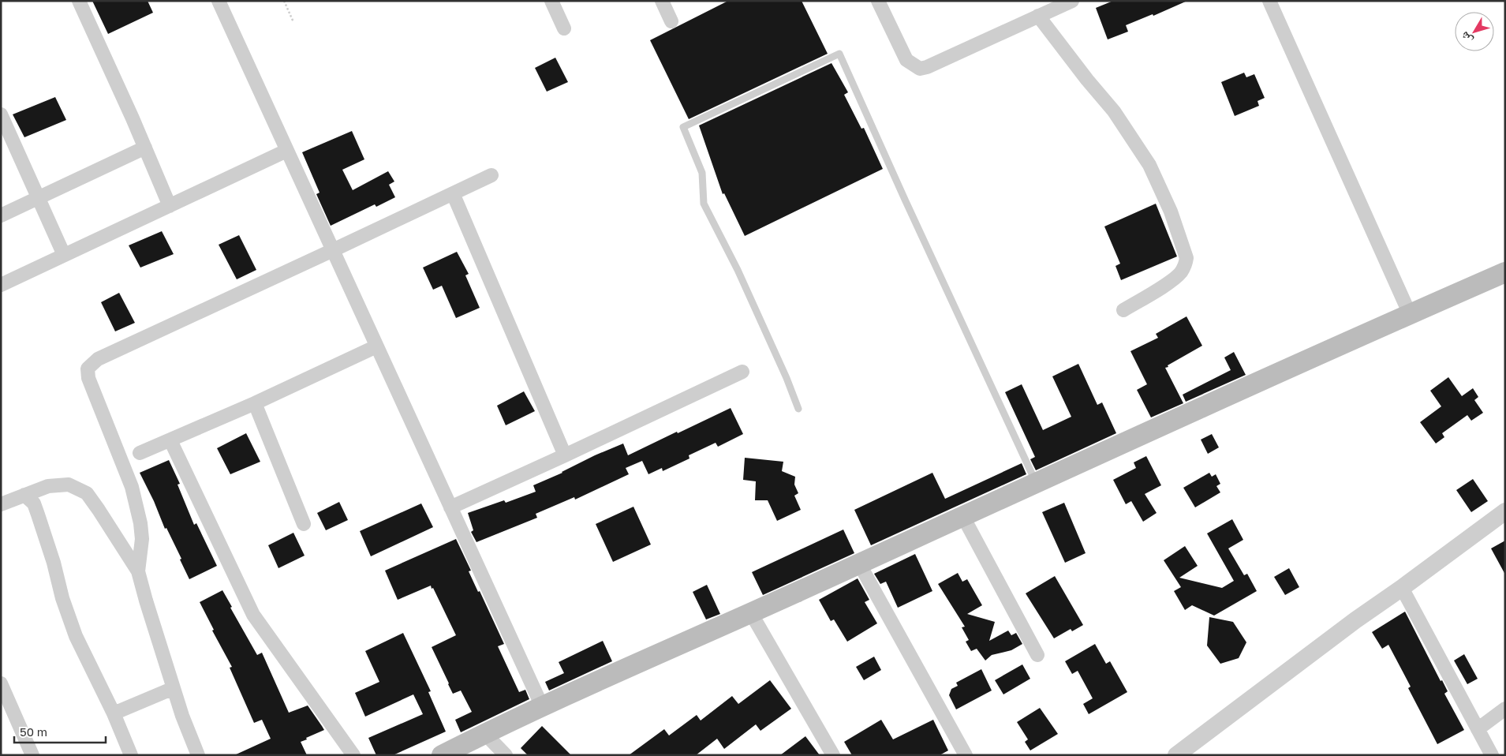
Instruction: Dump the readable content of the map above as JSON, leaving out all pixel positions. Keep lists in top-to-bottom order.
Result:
{
  "scale_bar": "50 m",
  "north": "bottom left"
}
